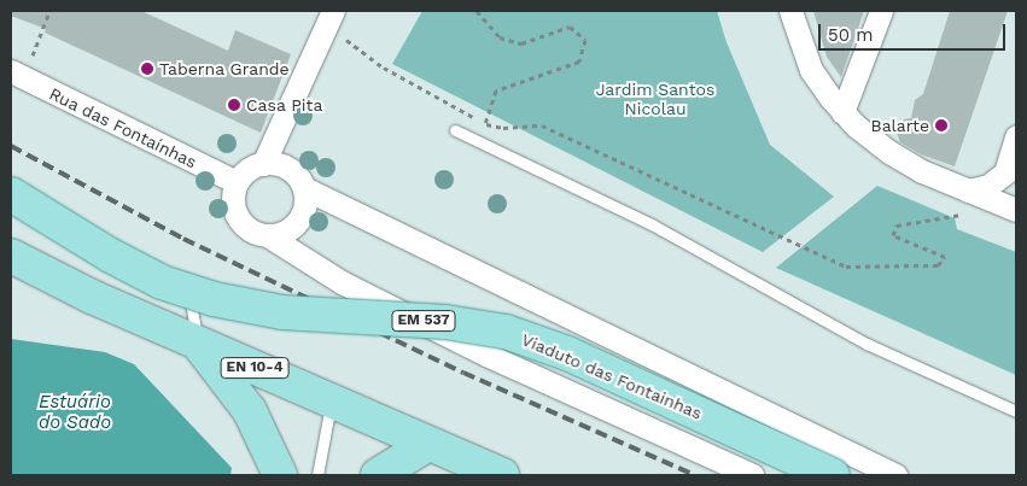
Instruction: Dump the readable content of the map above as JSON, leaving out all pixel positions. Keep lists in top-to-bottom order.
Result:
{
  "streets": {
    "main road": ["EM 537", "EN 10-4", "Viaduto das Fontainhas"],
    "street": ["Rua das Fontaínhas"]
  },
  "water": ["Estuário do Sado"],
  "parks": ["Jardim Santos Nicolau"],
  "places": ["Taberna Grande", "Casa Pita", "Balarte"],
  "scale_bar": "50 m"
}
